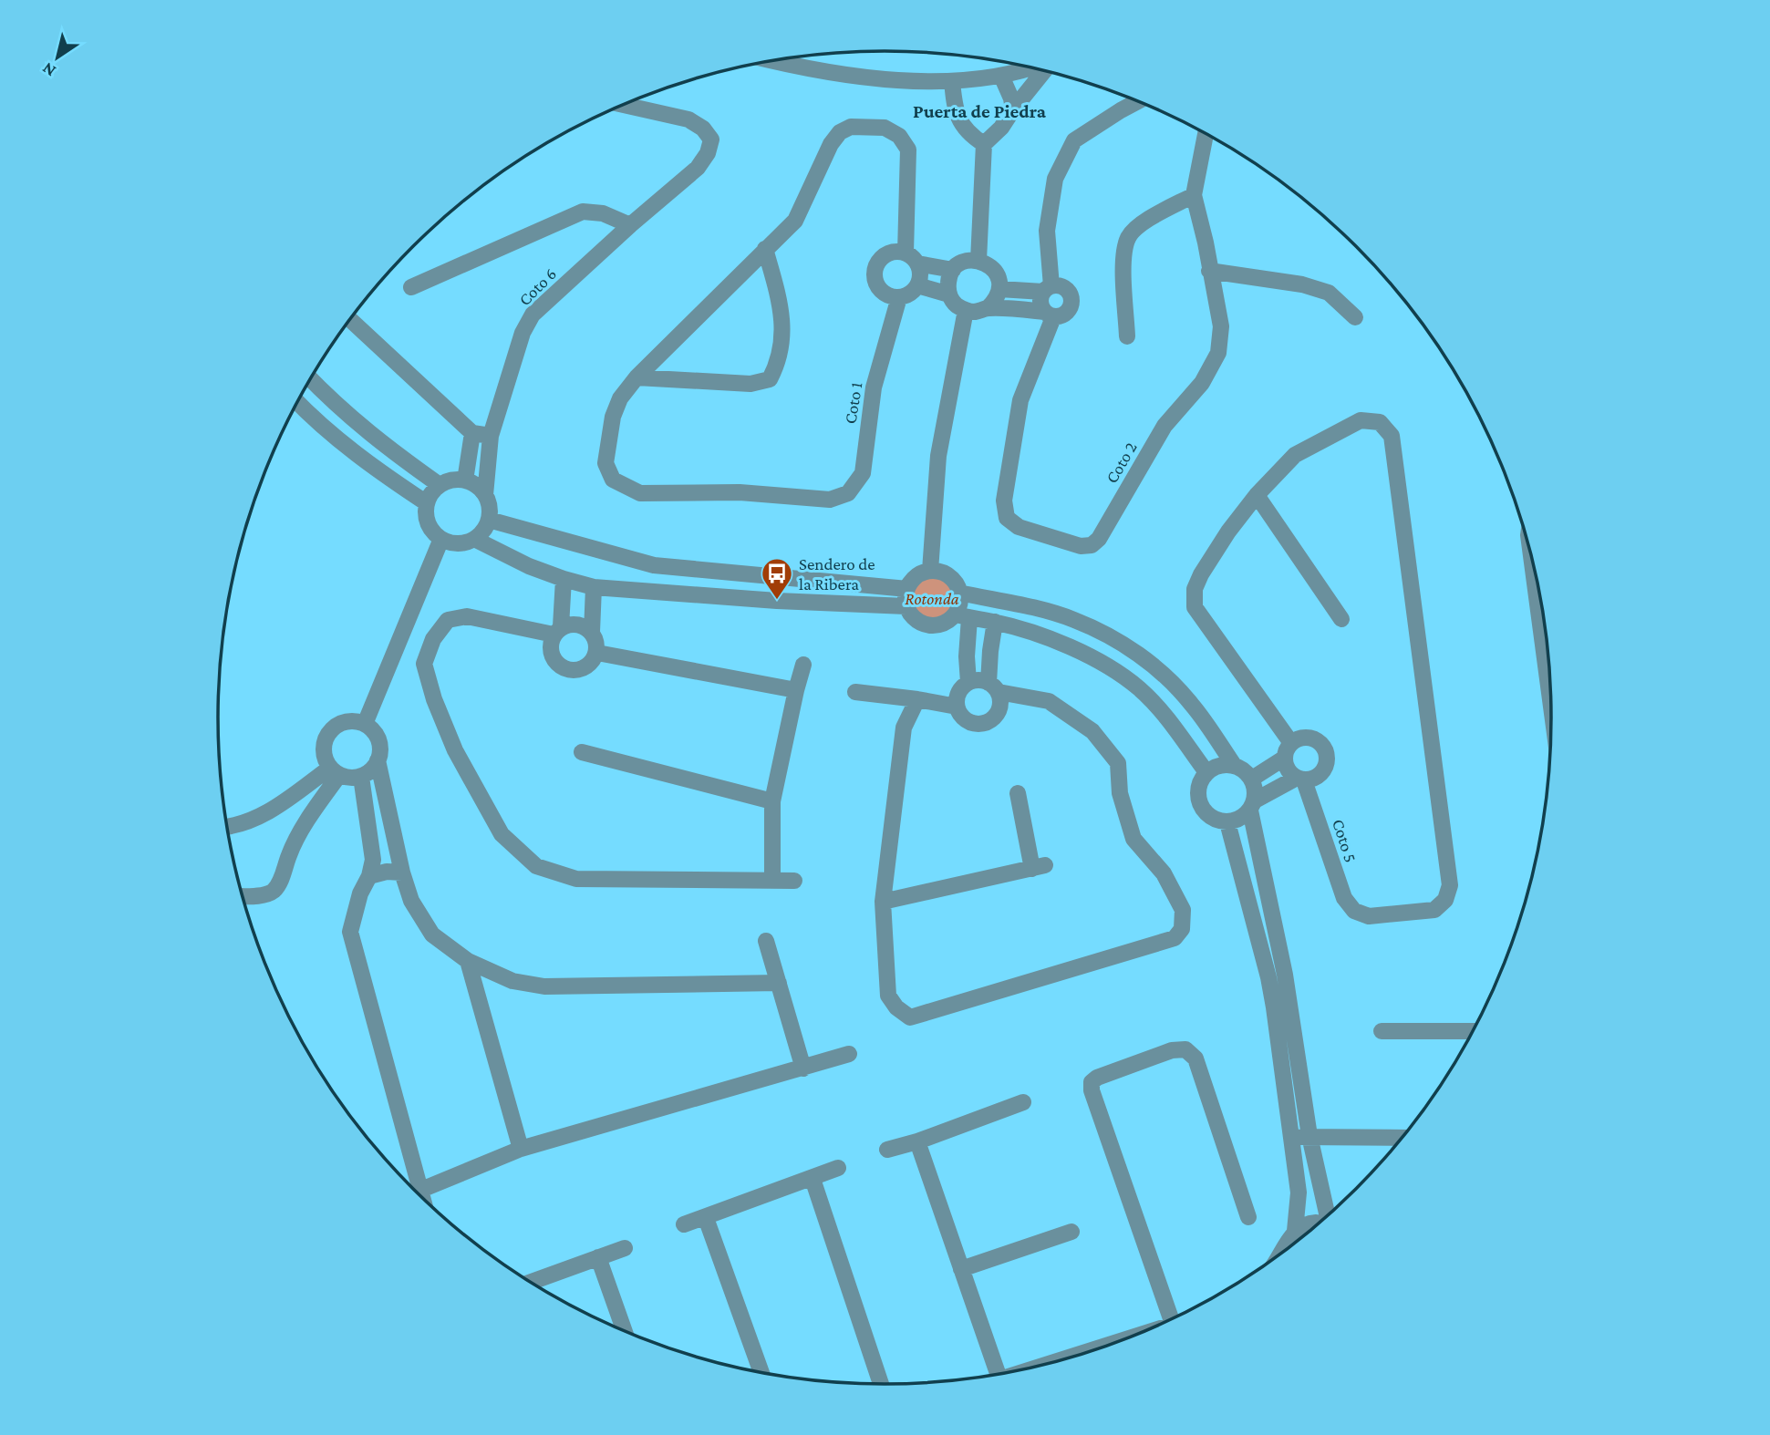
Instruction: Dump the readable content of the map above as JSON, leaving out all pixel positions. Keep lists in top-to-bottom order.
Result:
{
  "streets": {
    "street": [
      "Coto 6",
      "Coto 1",
      "Coto 2",
      "Coto 5"
    ]
  },
  "districts": ["Puerta de Piedra"],
  "parks": ["Rotonda"],
  "places": {
    "bus stop": ["Sendero de la Ribera"]
  },
  "north": "bottom left"
}
